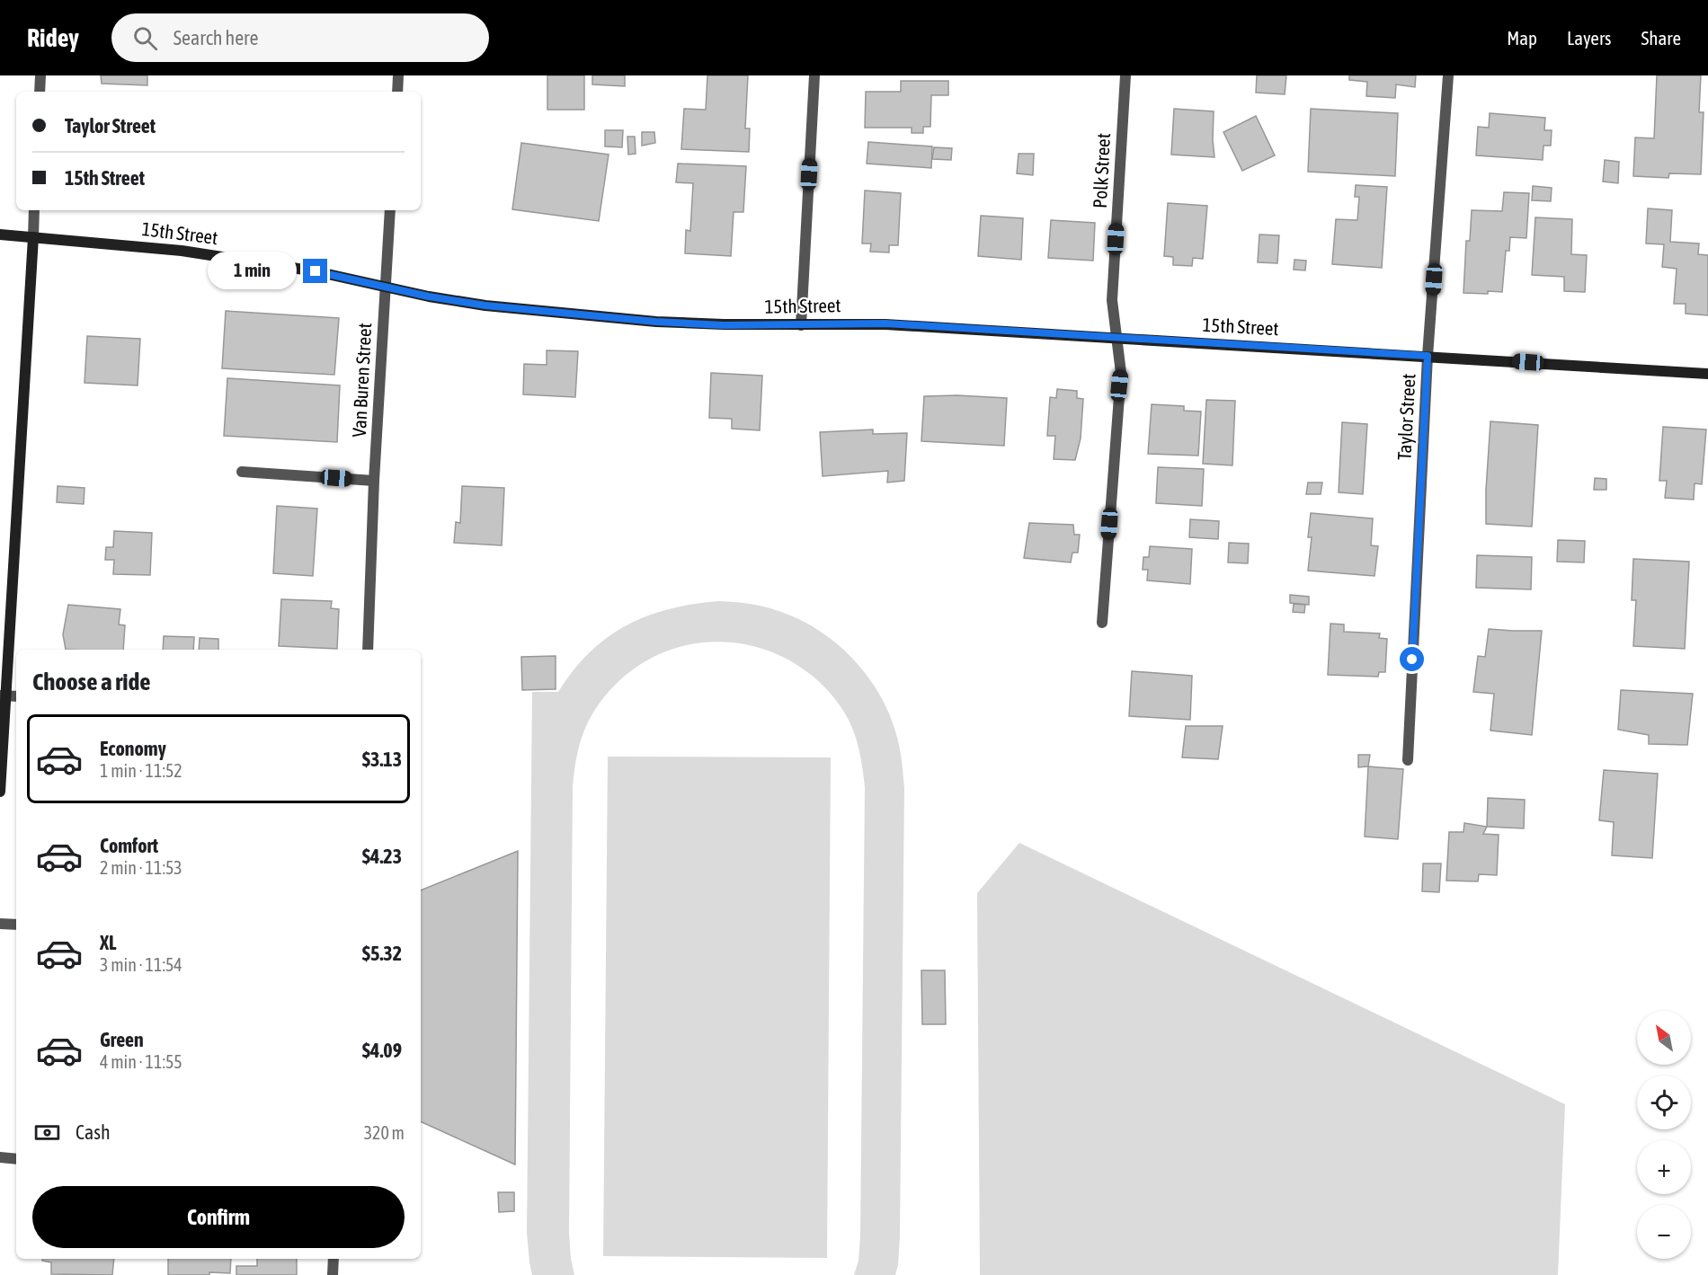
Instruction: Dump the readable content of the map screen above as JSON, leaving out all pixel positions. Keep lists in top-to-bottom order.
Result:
{
  "streets": {
    "street": [
      "Polk Street",
      "15th Street",
      "Van Buren Street",
      "Taylor Street"
    ]
  },
  "crossings": [
    ["Polk Street", "15th Street"],
    ["15th Street", "Van Buren Street"],
    ["15th Street", "Taylor Street"]
  ],
  "north": "top left",
  "page": {
    "header": "Ridey",
    "search": "Search here",
    "nav": ["Map", "Layers", "Share"],
    "banner": ["Taylor Street", "15th Street"],
    "bubble": "1 min",
    "heading": "Choose a ride",
    "list": [
      {
        "name": "Economy",
        "note": "1 min · 11:52",
        "value": "$3.13"
      },
      {
        "name": "Comfort",
        "note": "2 min · 11:53",
        "value": "$4.23"
      },
      {
        "name": "XL",
        "note": "3 min · 11:54",
        "value": "$5.32"
      },
      {
        "name": "Green",
        "note": "4 min · 11:55",
        "value": "$4.09"
      }
    ],
    "map_buttons": ["+", "−"],
    "pay": ["Cash", "320 m"],
    "buttons": "Confirm"
  }
}
